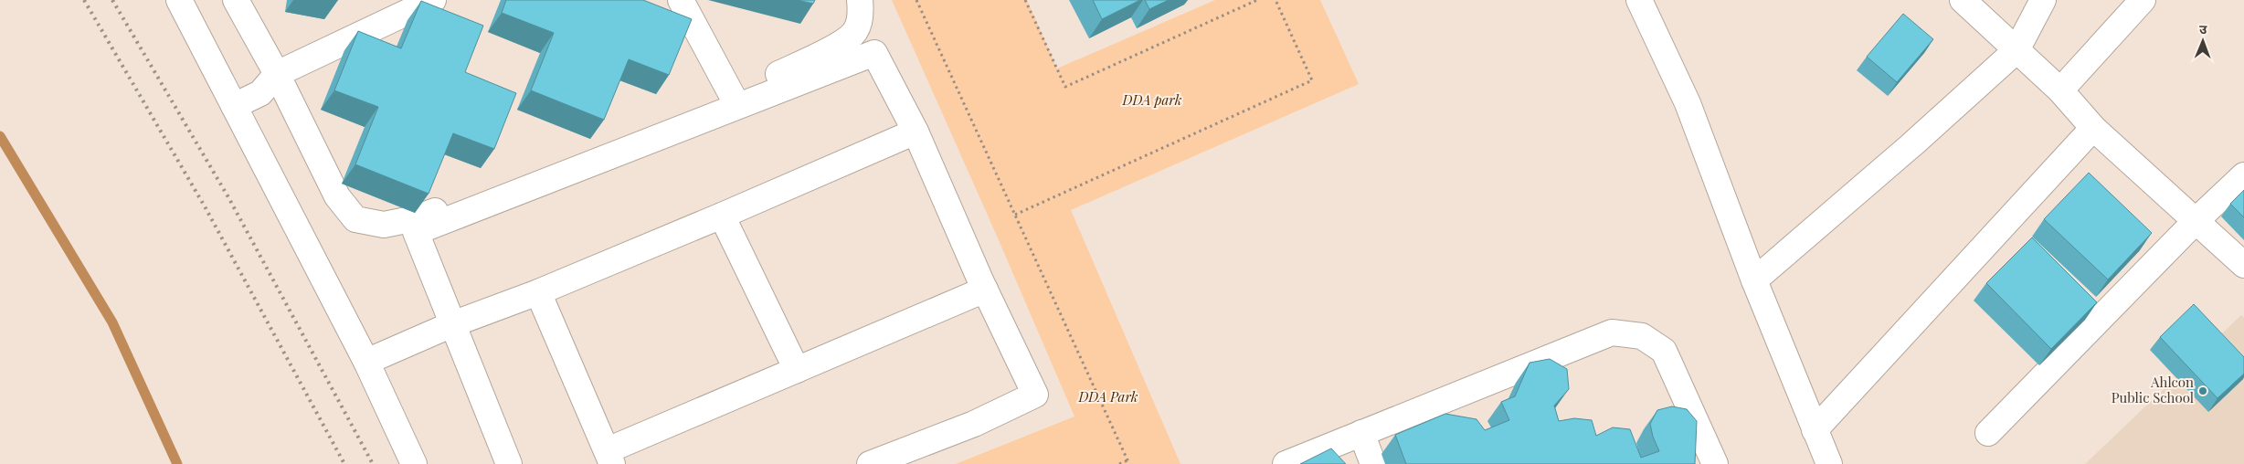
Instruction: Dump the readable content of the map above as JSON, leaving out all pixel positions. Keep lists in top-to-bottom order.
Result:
{
  "parks": ["DDA park", "DDA Park"],
  "places": ["Ahlcon Public School"],
  "north": "top"
}
